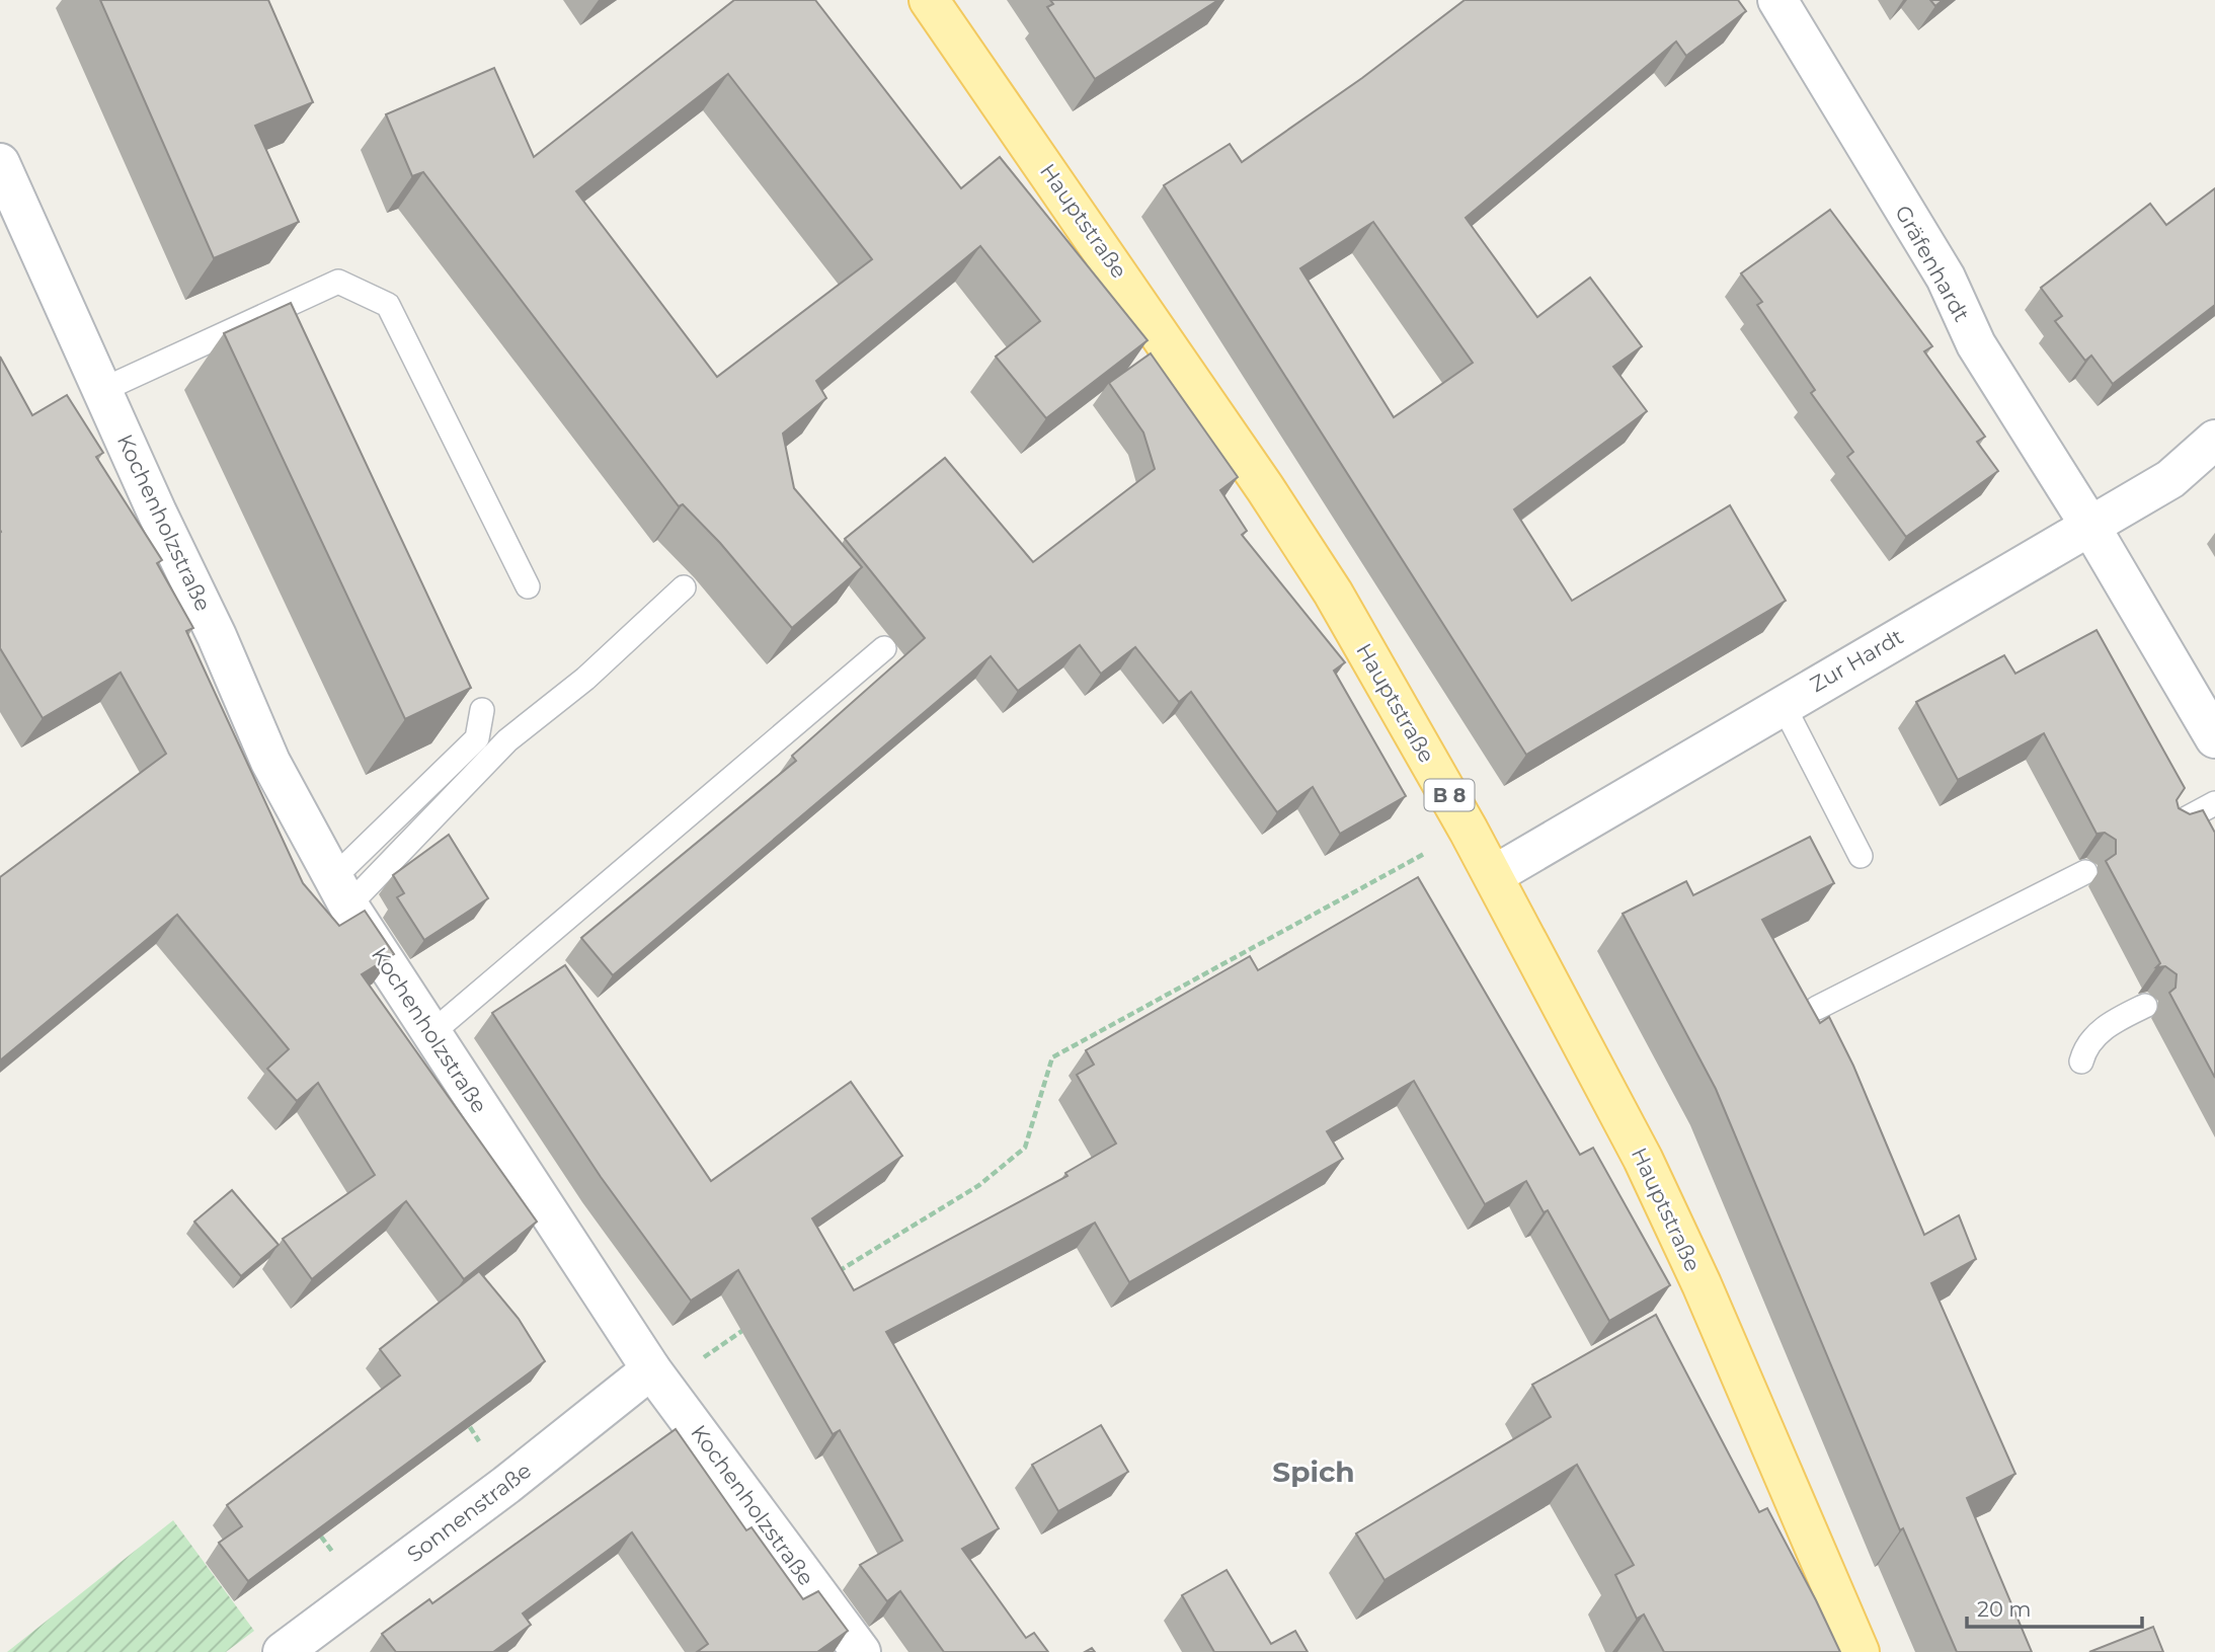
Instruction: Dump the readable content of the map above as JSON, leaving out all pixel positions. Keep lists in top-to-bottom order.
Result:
{
  "streets": {
    "main road": ["Hauptstraße", "B 8"],
    "street": [
      "Gräfenhardt",
      "Kochenholzstraße",
      "Zur Hardt",
      "Sonnenstraße"
    ]
  },
  "crossings": [
    ["Hauptstraße", "Zur Hardt"],
    ["Gräfenhardt", "Zur Hardt"],
    ["Kochenholzstraße", "Sonnenstraße"]
  ],
  "districts": ["Spich"],
  "scale_bar": "20 m"
}
